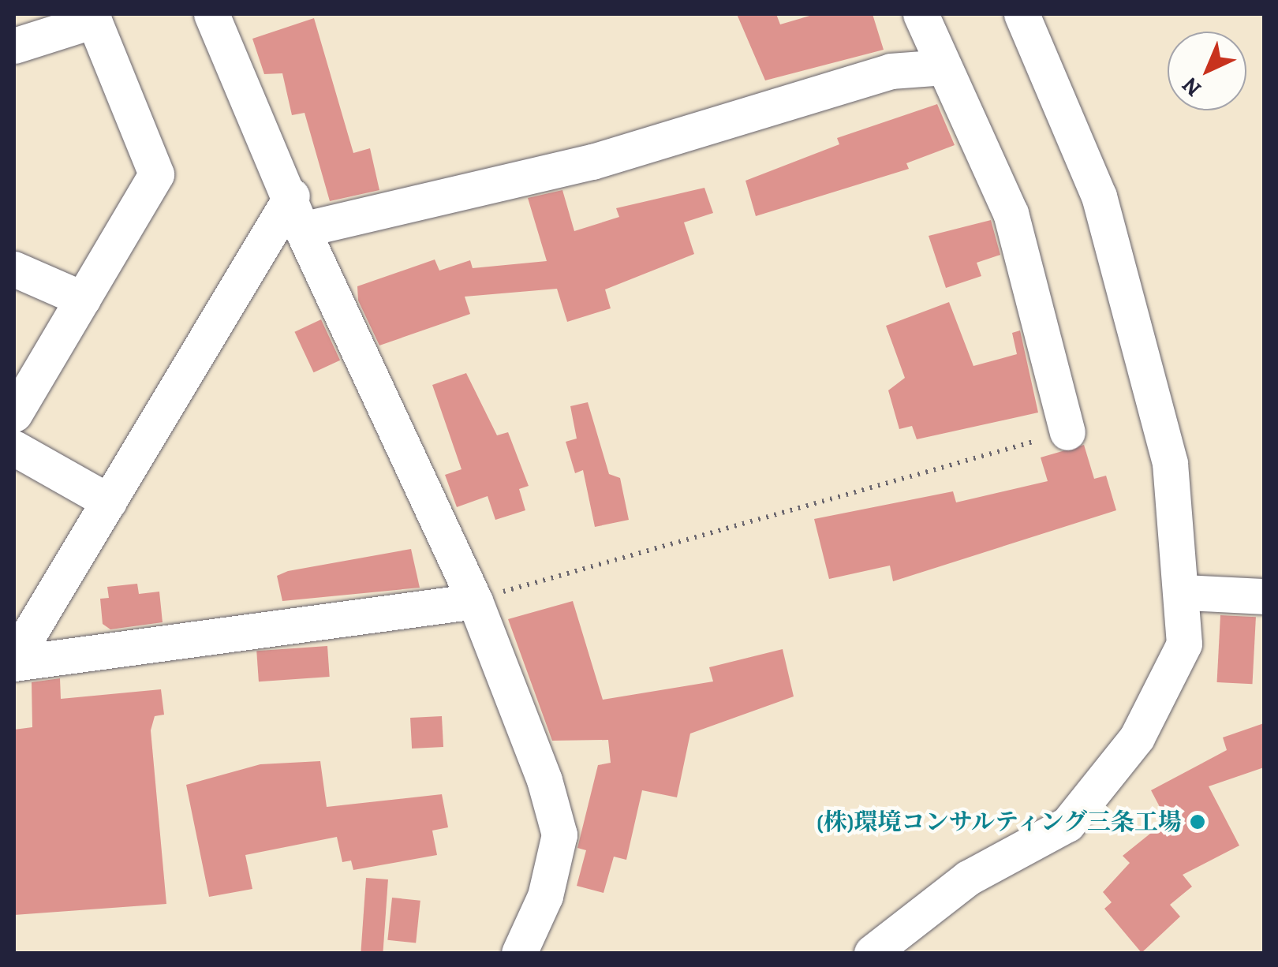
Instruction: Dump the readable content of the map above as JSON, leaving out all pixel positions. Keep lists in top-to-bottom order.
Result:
{
  "places": ["(株)環境コンサルティング三条工場"],
  "north": "bottom left"
}
